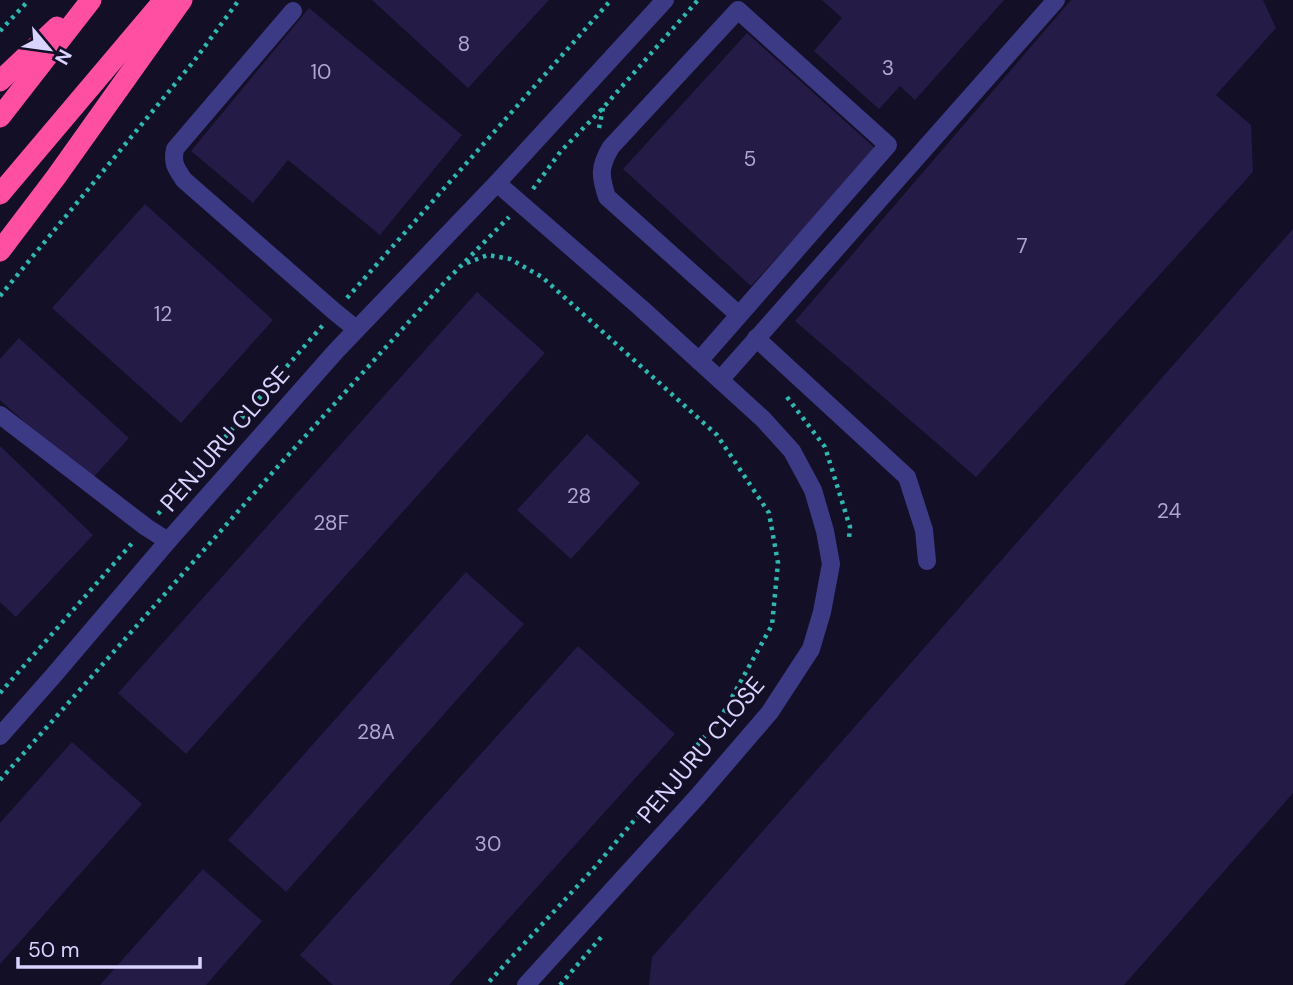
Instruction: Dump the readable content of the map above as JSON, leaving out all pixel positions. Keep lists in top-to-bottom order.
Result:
{
  "streets": {
    "street": ["PENJURU CLOSE"]
  },
  "house_numbers": [
    "8",
    "3",
    "10",
    "5",
    "7",
    "12",
    "28",
    "24",
    "28F",
    "28A",
    "30"
  ],
  "scale_bar": "50 m",
  "north": "bottom right"
}
